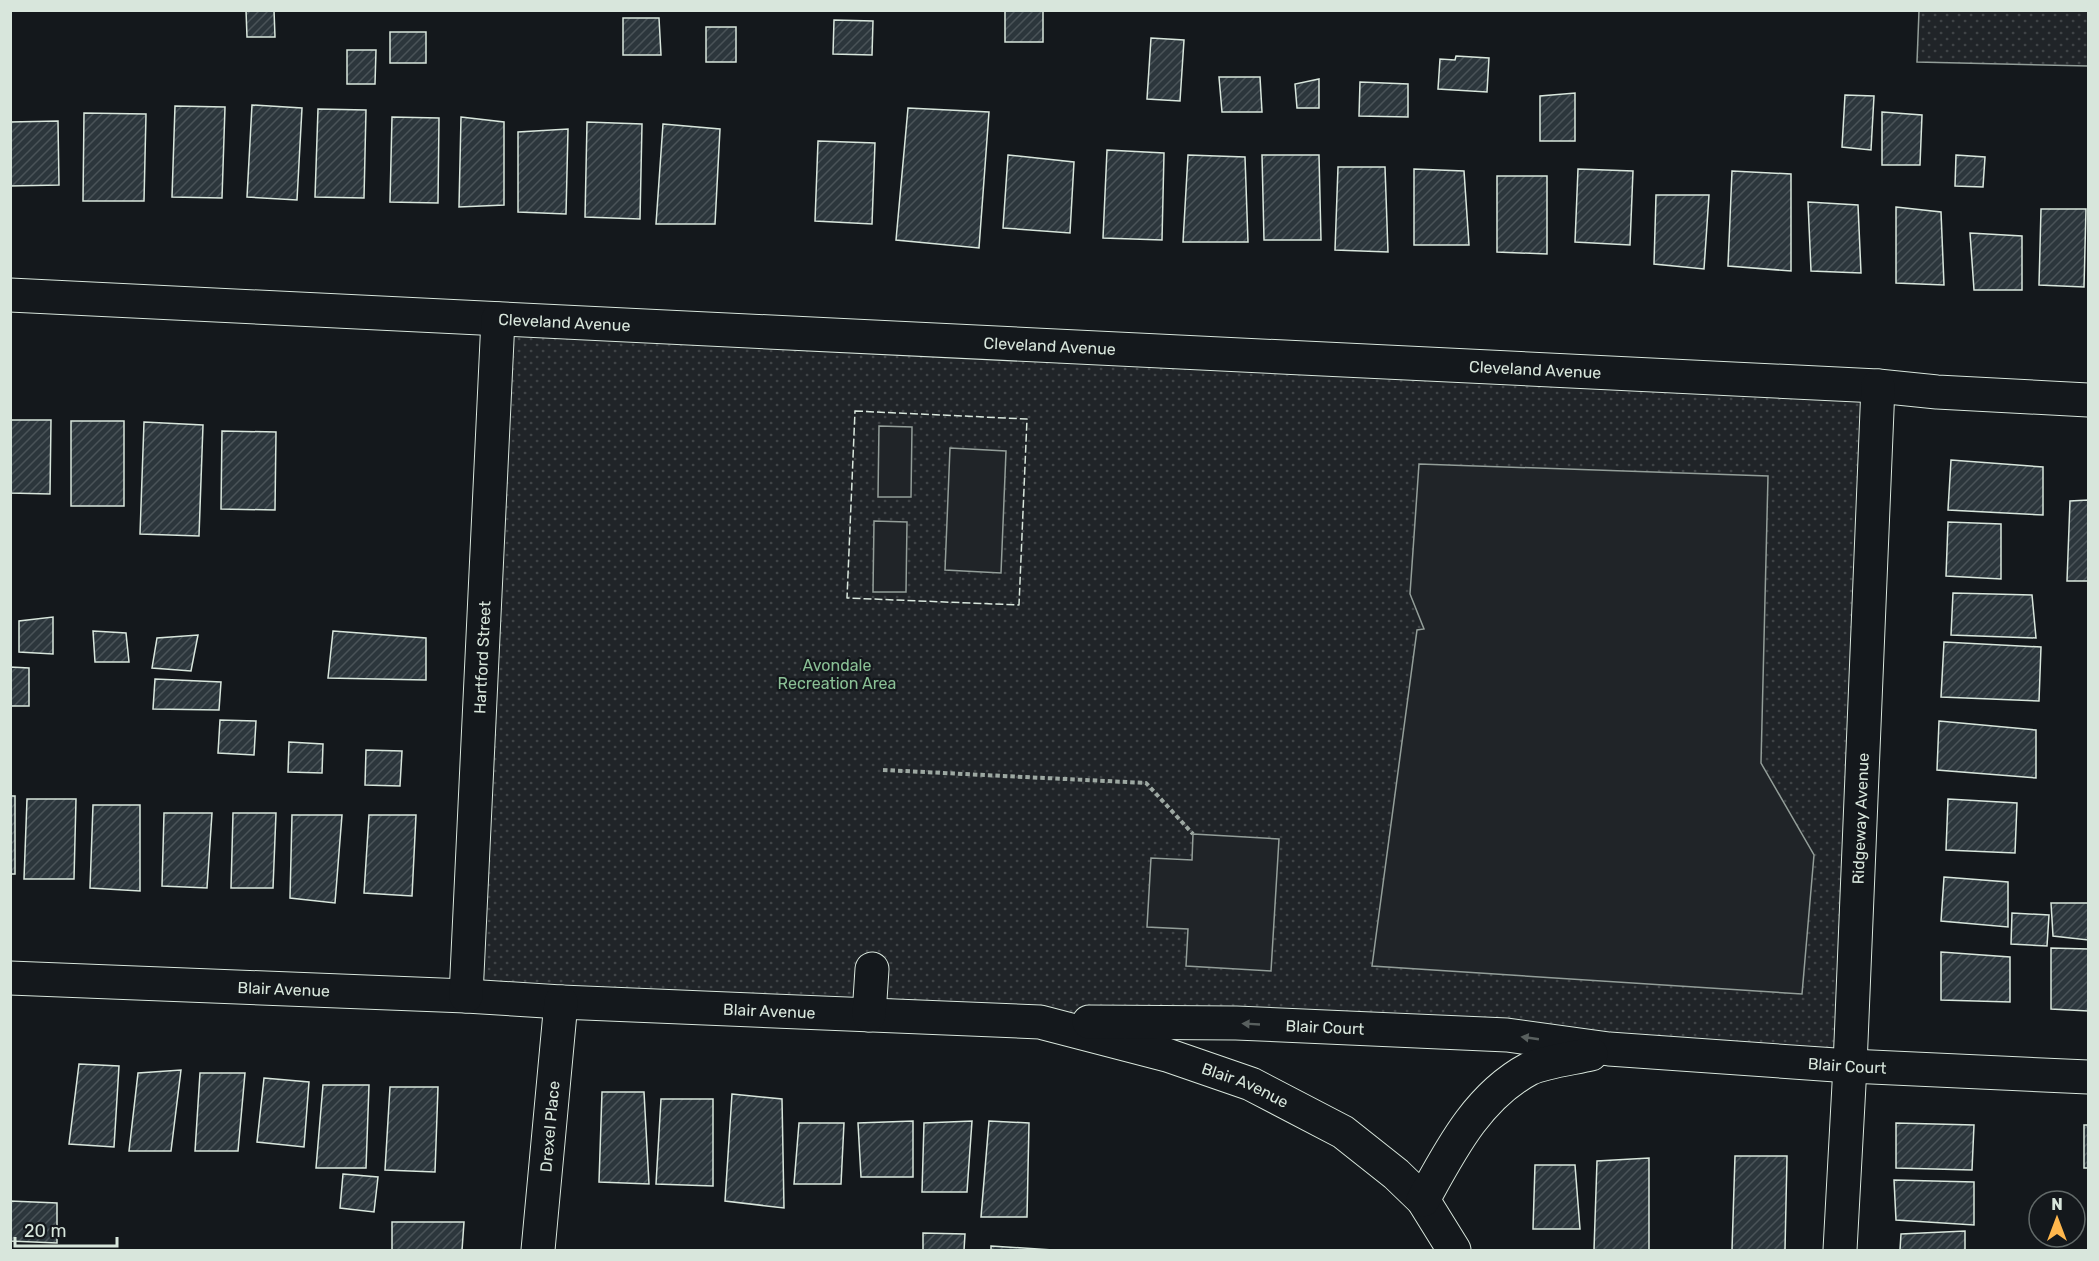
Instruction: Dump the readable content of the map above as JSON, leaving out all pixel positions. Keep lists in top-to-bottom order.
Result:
{
  "streets": {
    "street": [
      "Cleveland Avenue",
      "Hartford Street",
      "Ridgeway Avenue",
      "Blair Avenue",
      "Blair Court",
      "Drexel Place"
    ]
  },
  "crossings": [
    ["Cleveland Avenue", "Hartford Street"],
    ["Cleveland Avenue", "Ridgeway Avenue"],
    ["Hartford Street", "Blair Avenue"],
    ["Ridgeway Avenue", "Blair Court"],
    ["Blair Avenue", "Blair Court"],
    ["Blair Avenue", "Drexel Place"]
  ],
  "one_way": ["Blair Court"],
  "parks": ["Avondale Recreation Area"],
  "scale_bar": "20 m",
  "north": "top"
}
